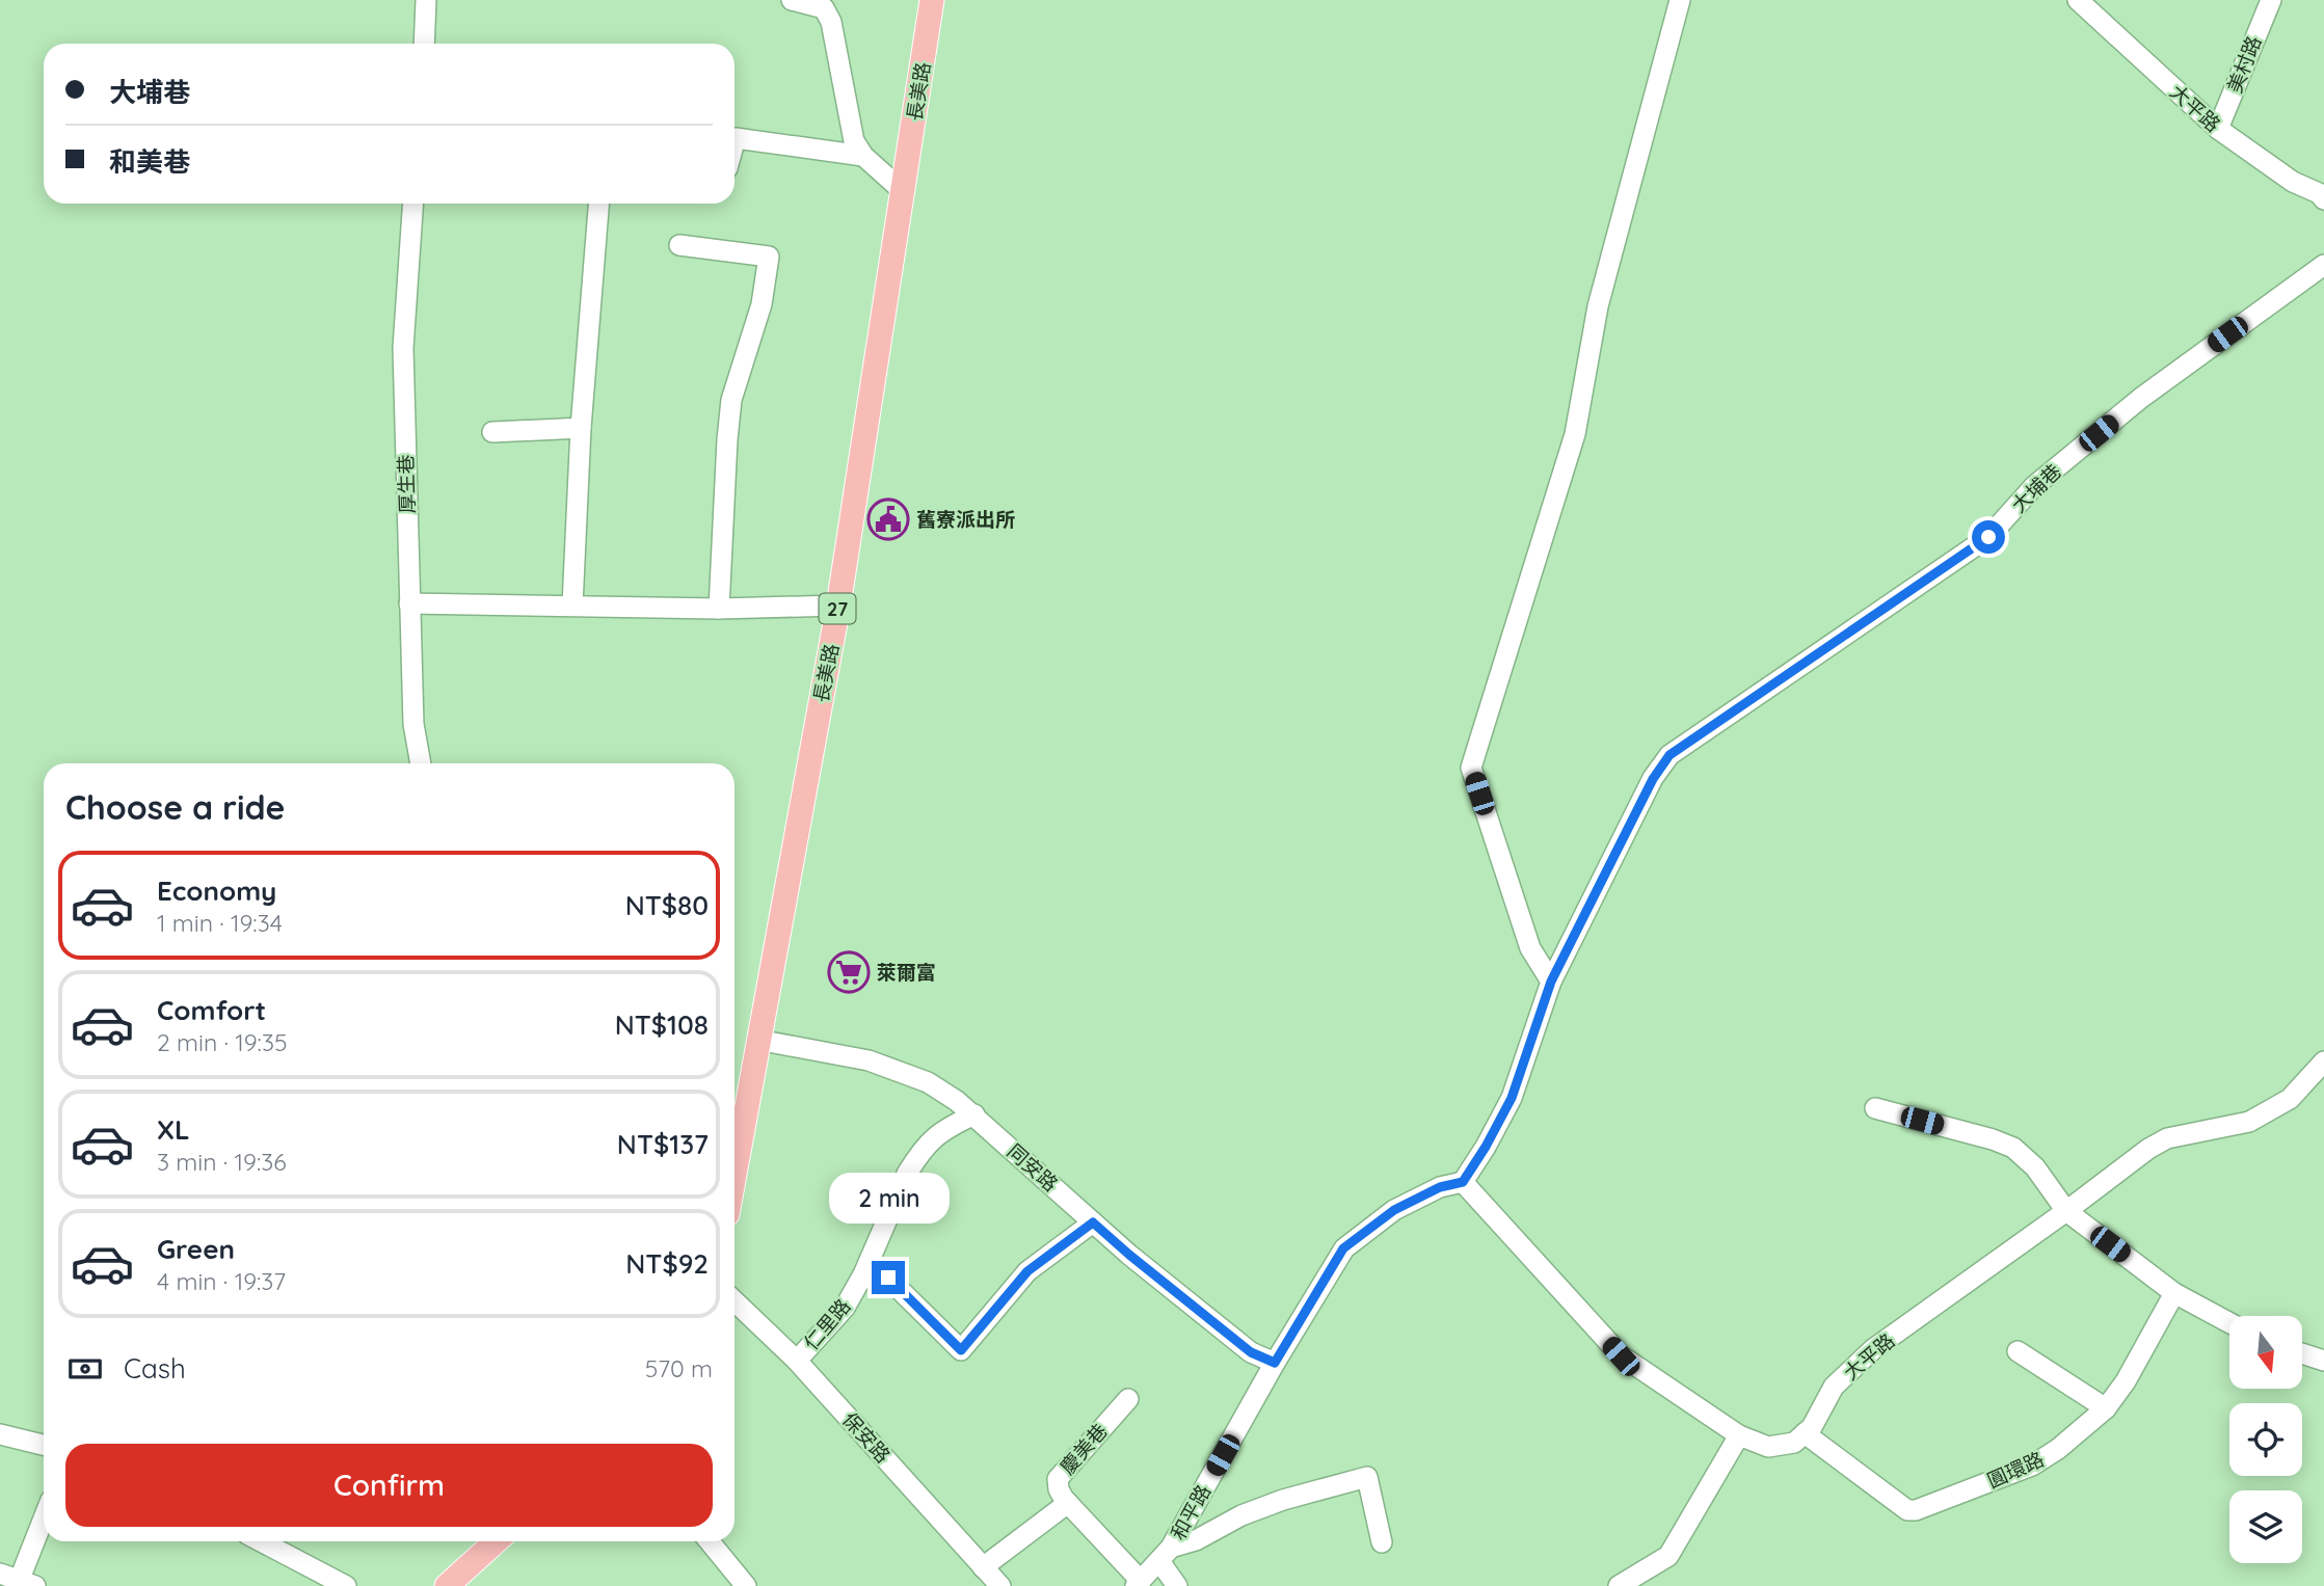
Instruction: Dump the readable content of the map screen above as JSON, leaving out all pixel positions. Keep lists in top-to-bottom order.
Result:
{
  "streets": {
    "main road": ["長美路", "27"],
    "street": [
      "美村路",
      "大平路",
      "厚生巷",
      "大埔巷",
      "同安路",
      "仁里路",
      "保安路",
      "慶美巷",
      "圓環路",
      "和平路"
    ]
  },
  "crossings": [
    ["美村路", "大平路"],
    ["長美路", "同安路"],
    ["大平路", "圓環路"],
    ["大埔巷", "和平路"],
    ["同安路", "仁里路"],
    ["同安路", "和平路"],
    ["仁里路", "保安路"],
    ["保安路", "慶美巷"],
    ["慶美巷", "和平路"]
  ],
  "places": {
    "public building": ["舊寮派出所"],
    "supermarket": ["萊爾富"]
  },
  "north": "bottom",
  "page": {
    "banner": ["大埔巷", "和美巷"],
    "heading": "Choose a ride",
    "list": [
      {
        "name": "Economy",
        "note": "1 min · 19:34",
        "value": "NT$80"
      },
      {
        "name": "Comfort",
        "note": "2 min · 19:35",
        "value": "NT$108"
      },
      {
        "name": "XL",
        "note": "3 min · 19:36",
        "value": "NT$137"
      },
      {
        "name": "Green",
        "note": "4 min · 19:37",
        "value": "NT$92"
      }
    ],
    "bubble": "2 min",
    "pay": ["Cash", "570 m"],
    "buttons": "Confirm"
  }
}
